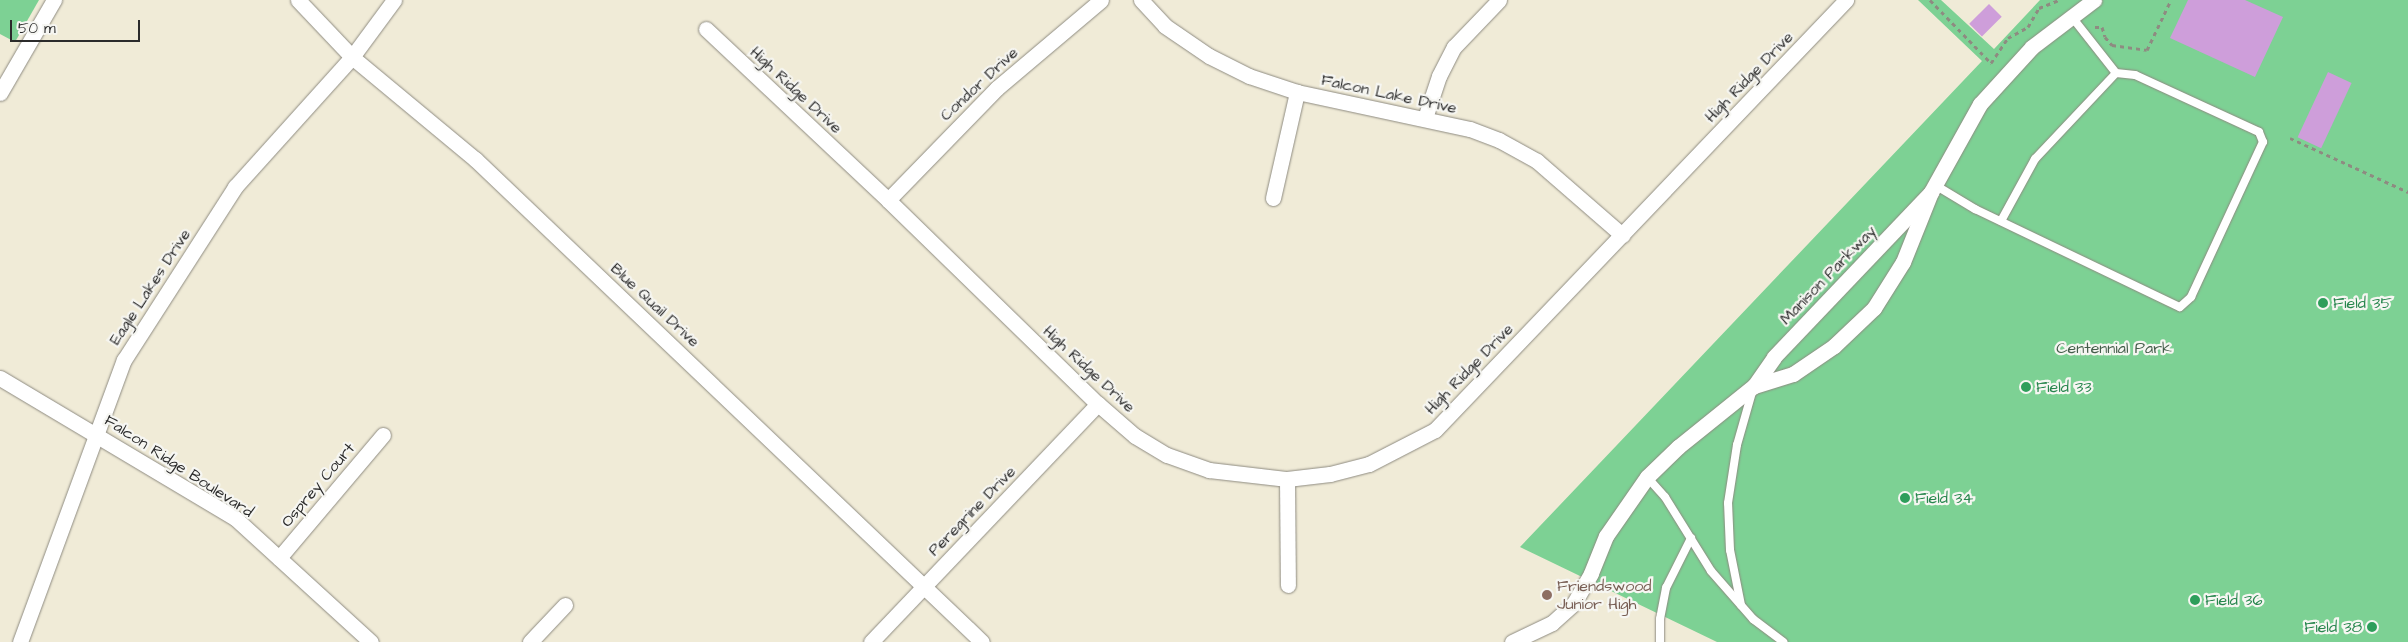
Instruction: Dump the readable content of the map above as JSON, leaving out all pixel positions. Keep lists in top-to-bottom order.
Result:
{
  "streets": {
    "street": [
      "High Ridge Drive",
      "Condor Drive",
      "Falcon Lake Drive",
      "Manison Parkway",
      "Eagle Lakes Drive",
      "Blue Quail Drive",
      "Falcon Ridge Boulevard",
      "Osprey Court",
      "Peregrine Drive"
    ]
  },
  "crossings": [
    ["High Ridge Drive", "Condor Drive"],
    ["High Ridge Drive", "Falcon Lake Drive"],
    ["High Ridge Drive", "Peregrine Drive"],
    ["Eagle Lakes Drive", "Blue Quail Drive"],
    ["Eagle Lakes Drive", "Falcon Ridge Boulevard"],
    ["Blue Quail Drive", "Peregrine Drive"],
    ["Falcon Ridge Boulevard", "Osprey Court"]
  ],
  "parks": ["Centennial Park"],
  "places": [
    "Field 35",
    "Field 33",
    "Field 34",
    "Friendswood Junior High",
    "Field 36",
    "Field 38"
  ],
  "scale_bar": "50 m"
}
